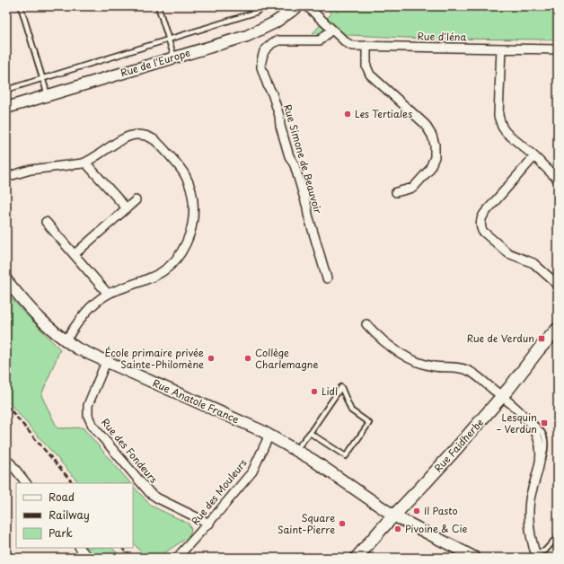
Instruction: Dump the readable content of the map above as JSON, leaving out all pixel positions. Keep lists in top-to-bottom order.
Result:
{
  "streets": {
    "main road": ["Rue Faidherbe"],
    "street": [
      "Rue d'Iéna",
      "Rue de l'Europe",
      "Rue Simone de Beauvoir",
      "Rue Anatole France",
      "Rue des Fondeurs",
      "Rue des Mouleurs"
    ]
  },
  "crossings": [
    ["Rue d'Iéna", "Rue Simone de Beauvoir"],
    ["Rue Anatole France", "Rue Faidherbe"],
    ["Rue Anatole France", "Rue des Fondeurs"],
    ["Rue Anatole France", "Rue des Mouleurs"],
    ["Rue des Fondeurs", "Rue des Mouleurs"]
  ],
  "places": {
    "other": [
      "Les Tertiales",
      "École primaire privée Sainte-Philomène",
      "Collège Charlemagne",
      "Lidl",
      "Il Pasto",
      "Square Saint-Pierre",
      "Pivoine & Cie"
    ],
    "transit": ["Rue de Verdun", "Lesquin – Verdun"]
  },
  "legend": ["Road", "Railway", "Park"]
}
